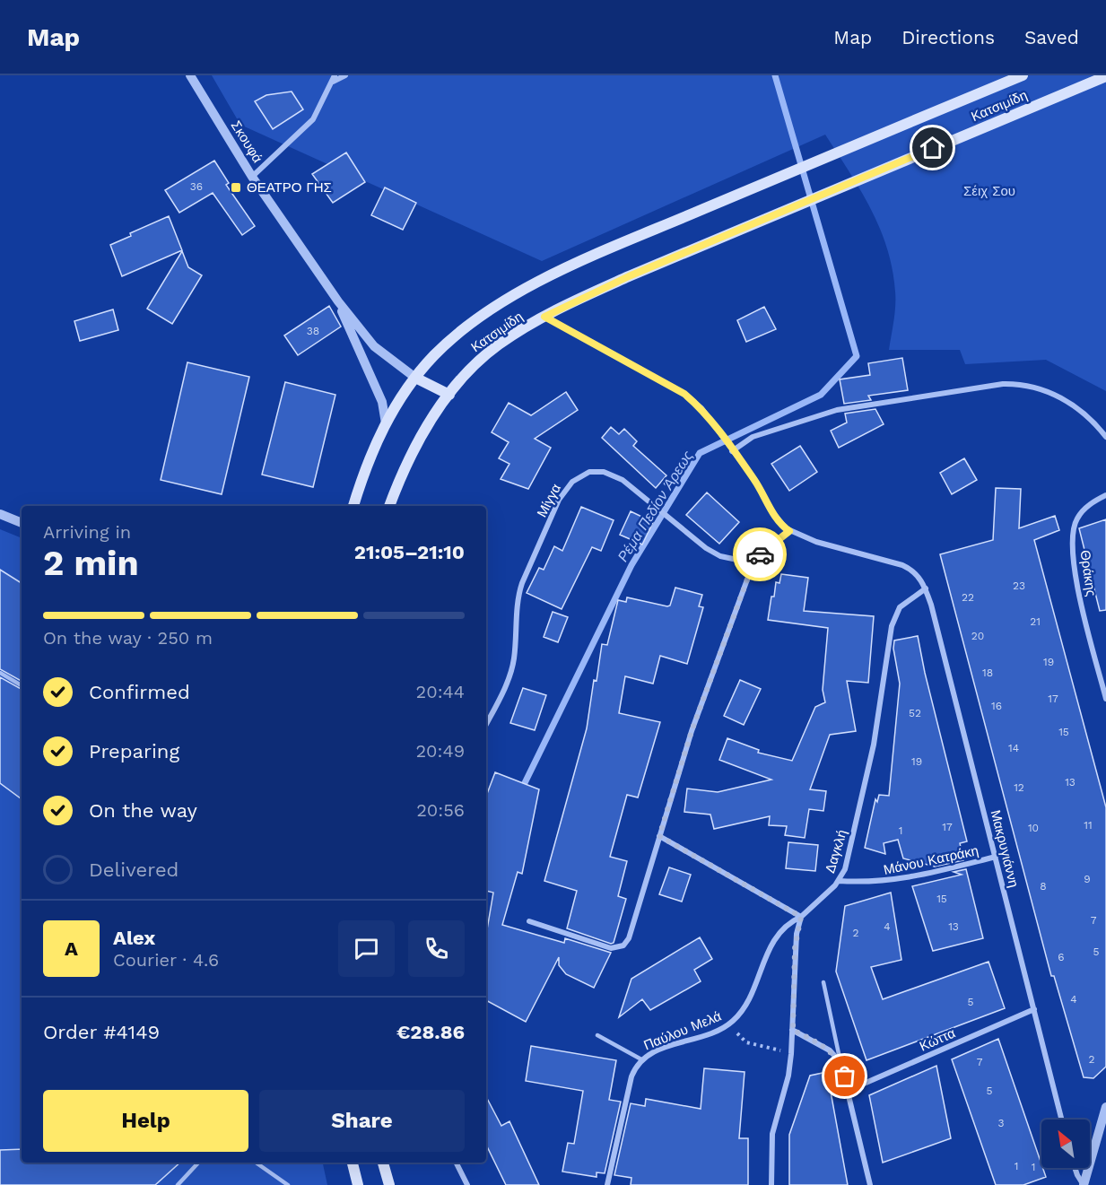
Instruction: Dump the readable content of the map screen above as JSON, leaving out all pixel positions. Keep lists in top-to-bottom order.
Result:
{
  "streets": {
    "main road": ["Κατσιμίδη"],
    "street": [
      "Σκουφά",
      "Μίγγα",
      "Θράκης",
      "Μακρυγιάννη",
      "Δαγκλή",
      "Μάνου Κατράκη",
      "Παύλου Μελά",
      "Κώττα"
    ]
  },
  "crossings": [
    ["Κατσιμίδη", "Σκουφά"],
    ["Μακρυγιάννη", "Δαγκλή"],
    ["Μακρυγιάννη", "Μάνου Κατράκη"],
    ["Μακρυγιάννη", "Κώττα"],
    ["Δαγκλή", "Μάνου Κατράκη"],
    ["Δαγκλή", "Παύλου Μελά"]
  ],
  "water": ["Ρέμα Πεδίον Άρεως"],
  "parks": ["Σέιχ Σου"],
  "places": {
    "transit": ["ΘΕΑΤΡΟ ΓΗΣ"]
  },
  "house_numbers": [
    "36",
    "38",
    "23",
    "22",
    "21",
    "20",
    "19",
    "18",
    "17",
    "16",
    "52",
    "15",
    "14",
    "19",
    "13",
    "12",
    "11",
    "17",
    "10",
    "1",
    "9",
    "8",
    "15",
    "7",
    "4",
    "13",
    "2",
    "5",
    "6",
    "4",
    "5",
    "2",
    "7",
    "5",
    "3",
    "1",
    "1"
  ],
  "north": "top left",
  "page": {
    "header": "Map",
    "nav": ["Map", "Directions", "Saved"],
    "heading": ["2 min", "Arriving in", "21:05–21:10"],
    "panel": [
      "Alex",
      "Courier · 4.6",
      "Order #4149",
      "€28.86"
    ],
    "bar": "On the way · 250 m",
    "list": [
      ["Confirmed", "20:44"],
      ["Preparing", "20:49"],
      ["On the way", "20:56"],
      "Delivered"
    ],
    "round": "A",
    "buttons": ["Help", "Share"]
  }
}
